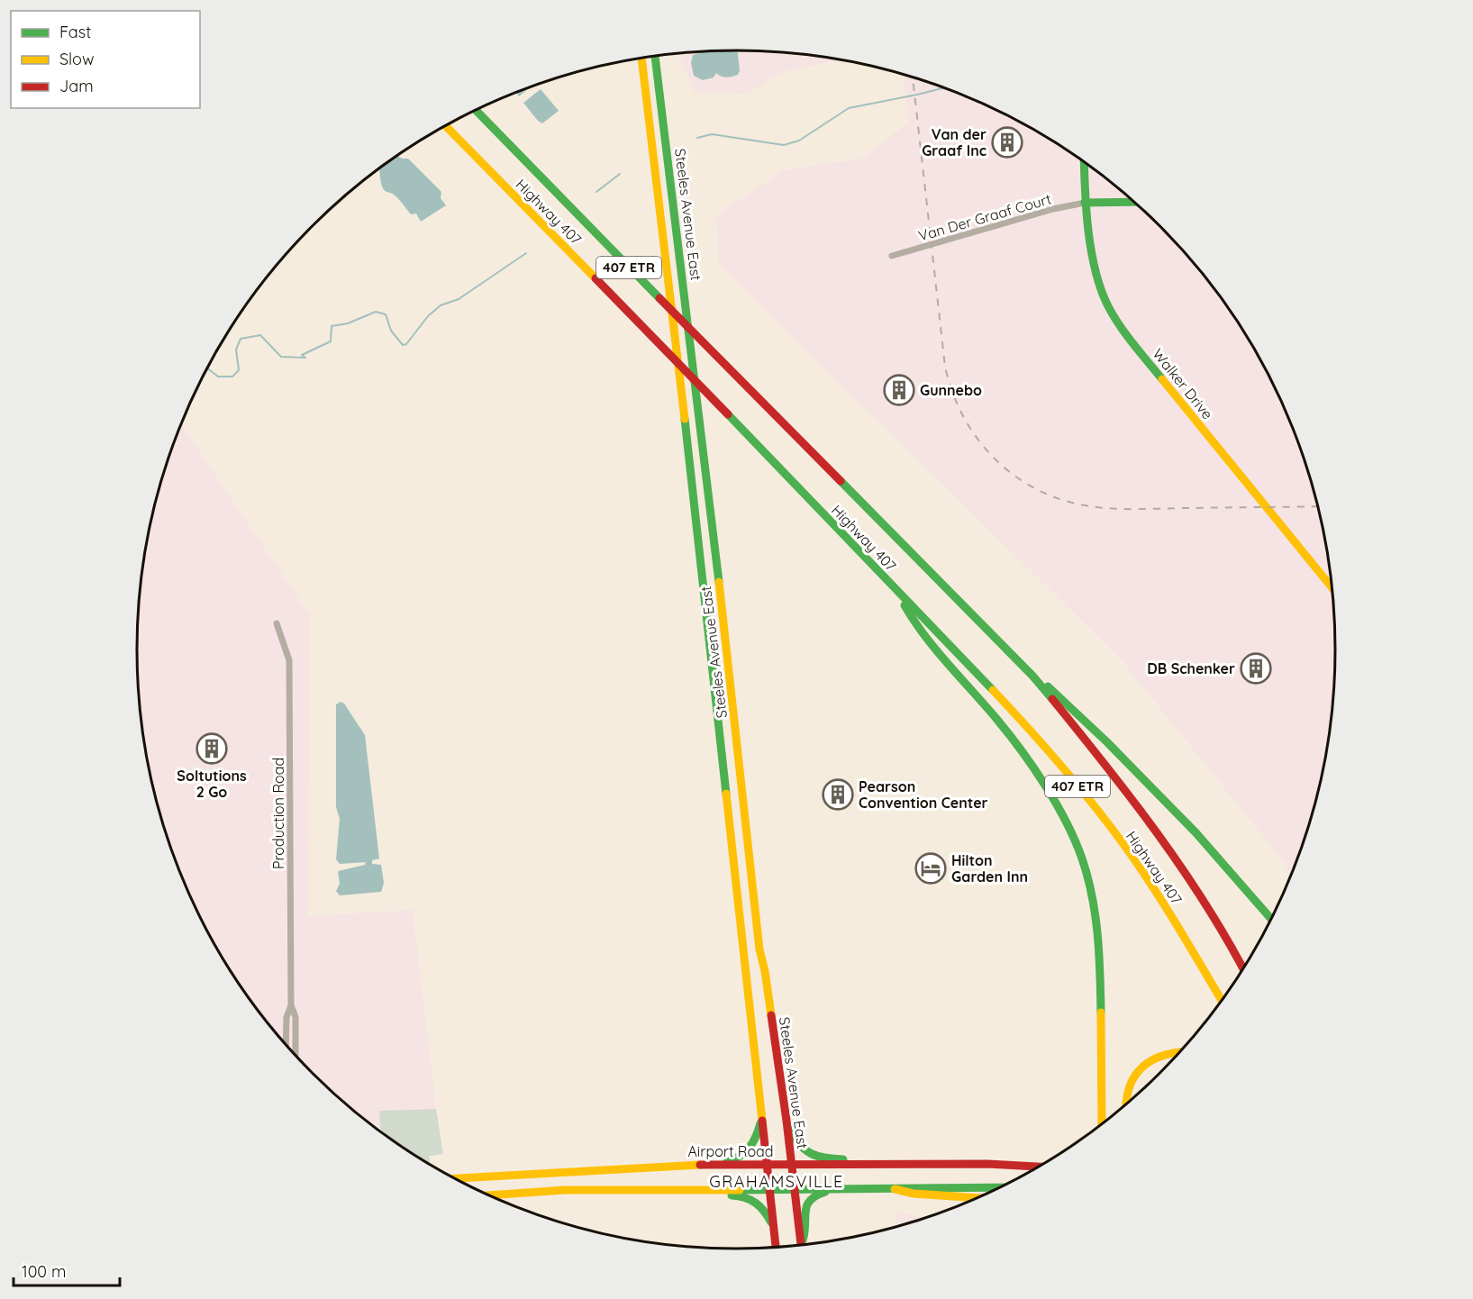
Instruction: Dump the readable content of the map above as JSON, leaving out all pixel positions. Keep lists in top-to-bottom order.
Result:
{
  "streets": {
    "main road": [
      "Highway 407",
      "Steeles Avenue East",
      "407 ETR",
      "Walker Drive",
      "Airport Road"
    ],
    "street": ["Van Der Graaf Court", "Production Road"]
  },
  "crossings": [
    ["Steeles Avenue East", "Airport Road"],
    ["Van Der Graaf Court", "Walker Drive"]
  ],
  "districts": ["GRAHAMSVILLE"],
  "places": {
    "building": [
      "Van der Graaf Inc",
      "Gunnebo",
      "DB Schenker",
      "Soltutions 2 Go",
      "Pearson Convention Center"
    ],
    "hotel": ["Hilton Garden Inn"]
  },
  "legend": ["Fast", "Slow", "Jam"],
  "scale_bar": "100 m"
}
